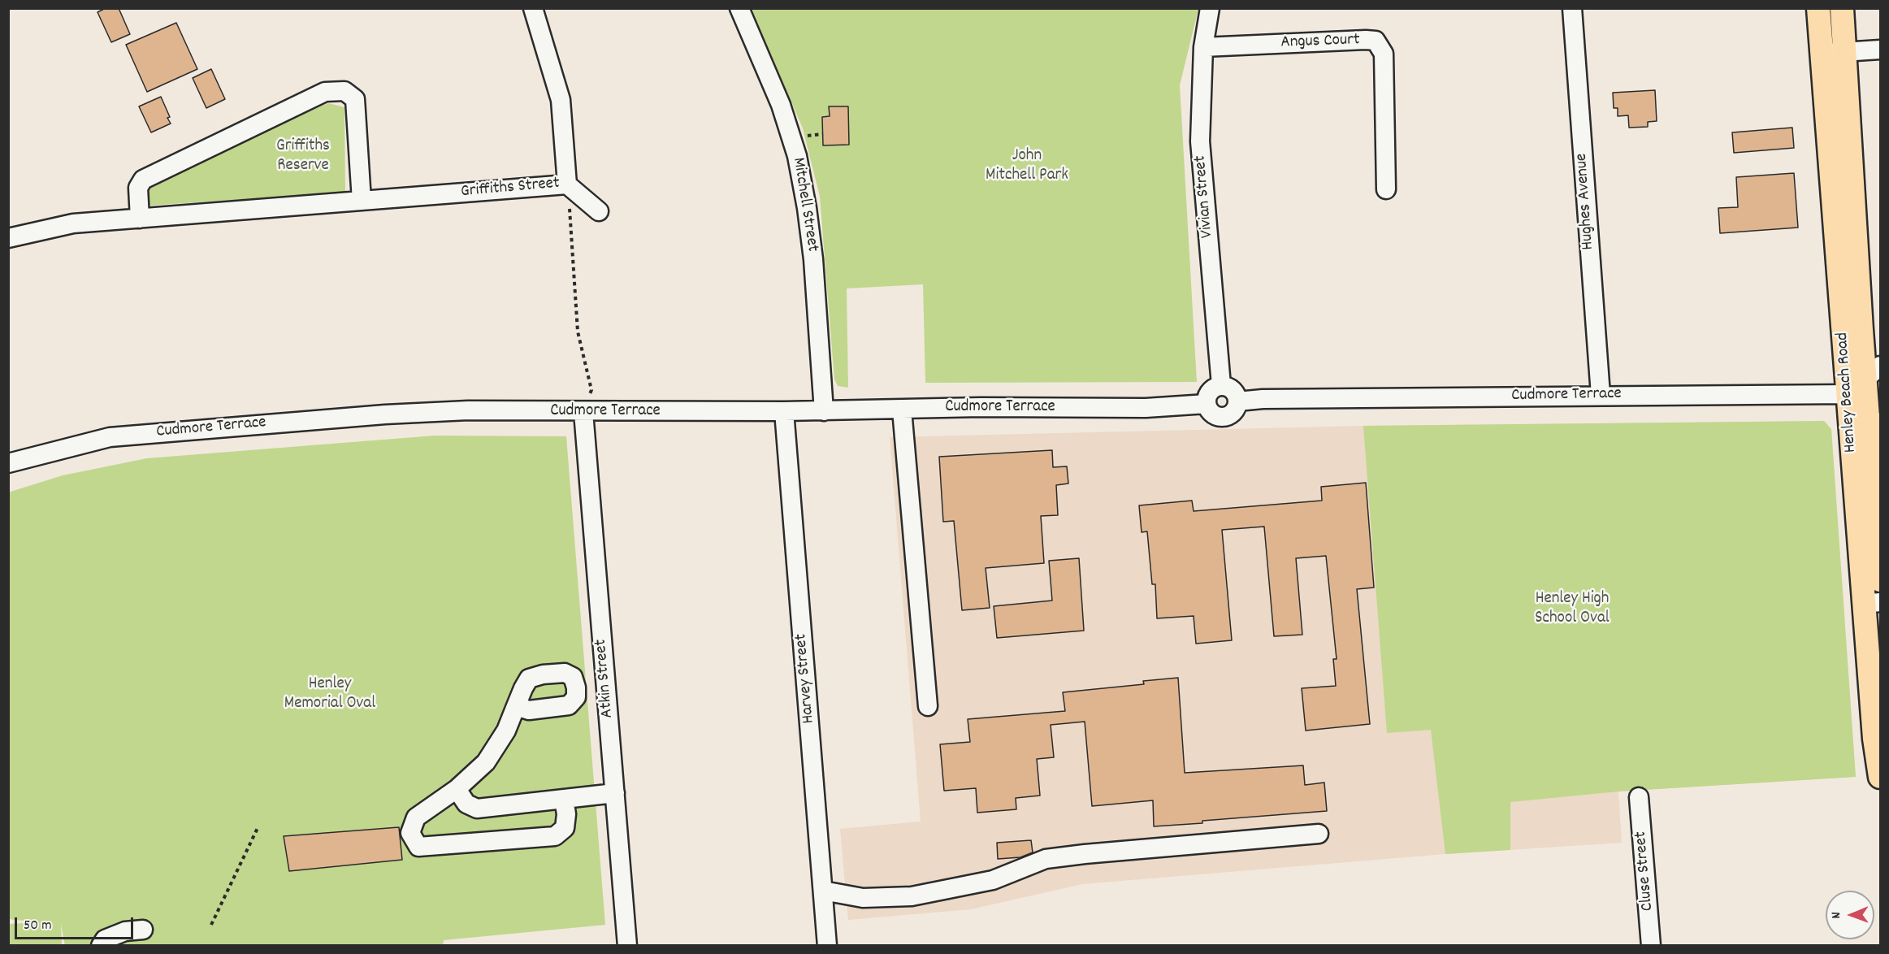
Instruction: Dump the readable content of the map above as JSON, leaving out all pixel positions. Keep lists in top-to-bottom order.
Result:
{
  "streets": {
    "main road": ["Henley Beach Road"],
    "street": [
      "Angus Court",
      "Griffiths Street",
      "Vivian Street",
      "Hughes Avenue",
      "Mitchell Street",
      "Cudmore Terrace",
      "Atkin Street",
      "Harvey Street",
      "Cluse Street"
    ]
  },
  "crossings": [
    ["Angus Court", "Vivian Street"],
    ["Vivian Street", "Cudmore Terrace"],
    ["Hughes Avenue", "Cudmore Terrace"],
    ["Mitchell Street", "Cudmore Terrace"],
    ["Henley Beach Road", "Cudmore Terrace"],
    ["Cudmore Terrace", "Atkin Street"],
    ["Cudmore Terrace", "Harvey Street"]
  ],
  "parks": [
    "Griffiths Reserve",
    "John Mitchell Park",
    "Henley High School Oval",
    "Henley Memorial Oval"
  ],
  "scale_bar": "50 m",
  "north": "left"
}
